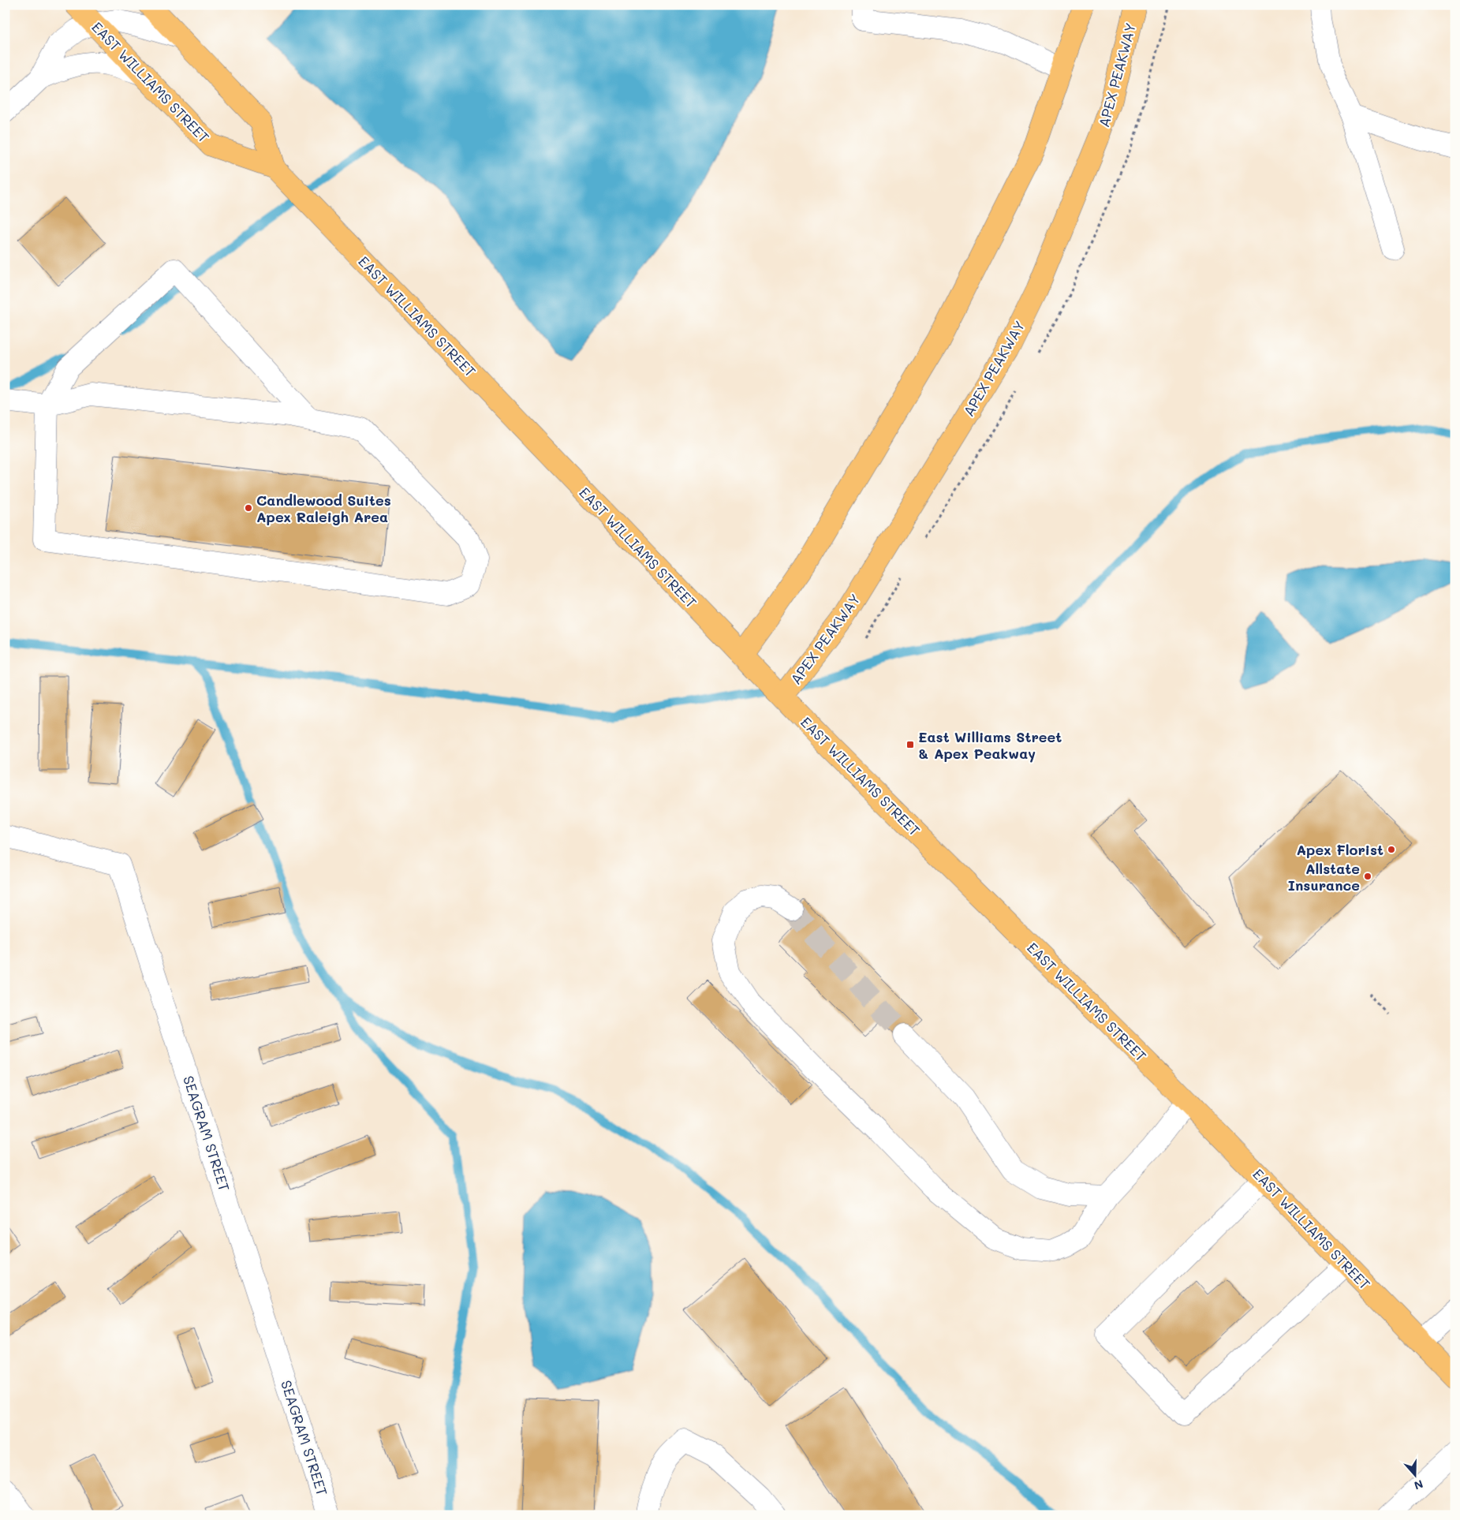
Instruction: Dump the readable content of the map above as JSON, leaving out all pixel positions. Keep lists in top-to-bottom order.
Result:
{
  "streets": {
    "main road": ["APEX PEAKWAY", "EAST WILLIAMS STREET"],
    "street": ["SEAGRAM STREET"]
  },
  "crossings": [
    ["APEX PEAKWAY", "EAST WILLIAMS STREET"]
  ],
  "places": {
    "other": ["Candlewood Suites Apex Raleigh Area", "Apex Florist", "Allstate Insurance"],
    "transit": ["East Williams Street & Apex Peakway"]
  },
  "north": "bottom"
}
